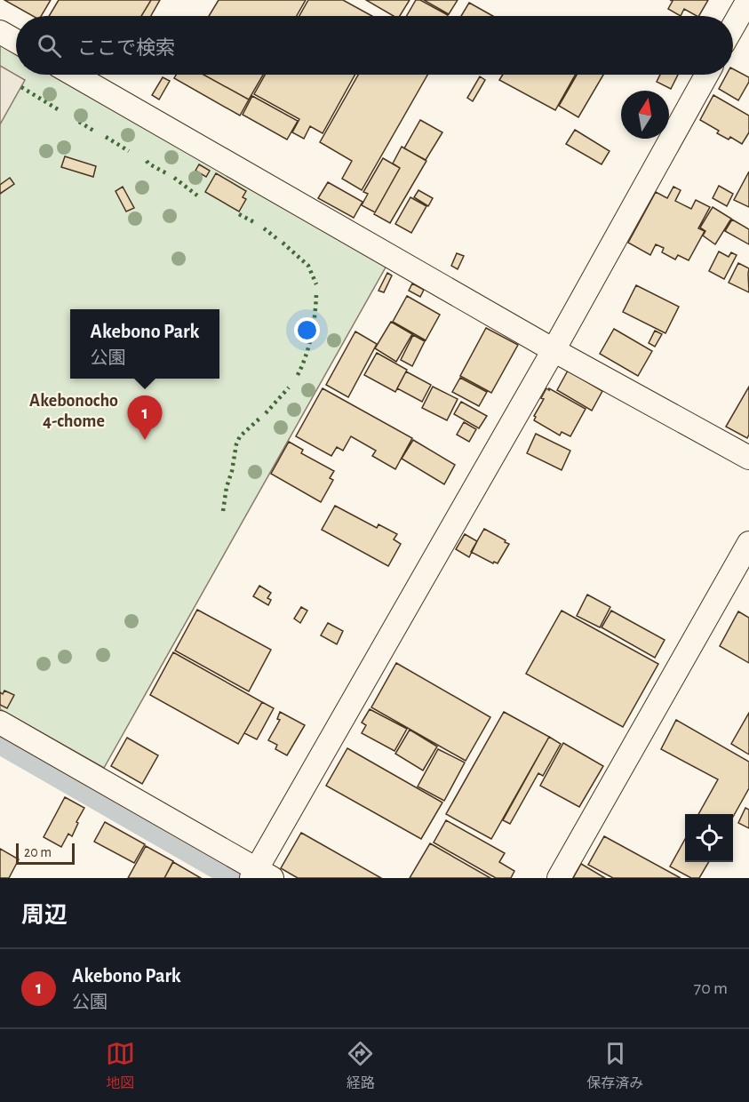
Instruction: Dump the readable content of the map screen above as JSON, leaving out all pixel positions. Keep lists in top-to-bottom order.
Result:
{
  "districts": ["Akebonocho 4-chome"],
  "scale_bar": "20 m",
  "north": "top",
  "page": {
    "search": "ここで検索",
    "popup": ["Akebono Park", "公園"],
    "pins": "1",
    "scale": "20 m",
    "heading": "周辺",
    "list": [
      {
        "mark": "1",
        "name": "Akebono Park",
        "note": "公園",
        "value": "70 m"
      }
    ],
    "nav": ["地図", "経路", "保存済み"]
  }
}
